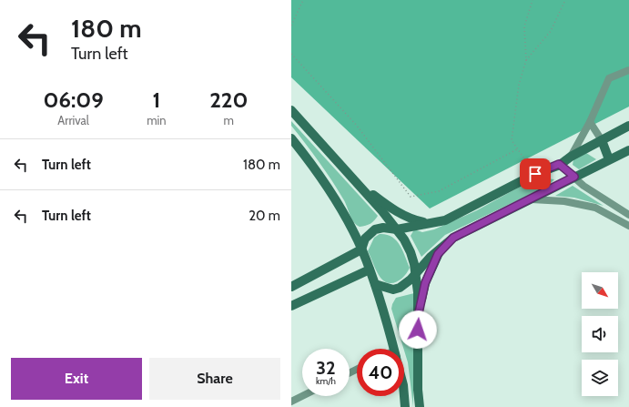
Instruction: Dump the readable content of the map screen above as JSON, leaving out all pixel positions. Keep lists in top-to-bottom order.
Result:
{
  "north": "bottom right",
  "page": {
    "turn": ["180 m", "Turn left"],
    "eta": [
      "06:09",
      "Arrival",
      "1",
      "min",
      "220",
      "m"
    ],
    "list": [
      {
        "name": "Turn left",
        "value": "180 m"
      },
      {
        "name": "Turn left",
        "value": "20 m"
      }
    ],
    "speed": "32 km/h",
    "limit": "40",
    "buttons": ["Exit", "Share"]
  }
}
